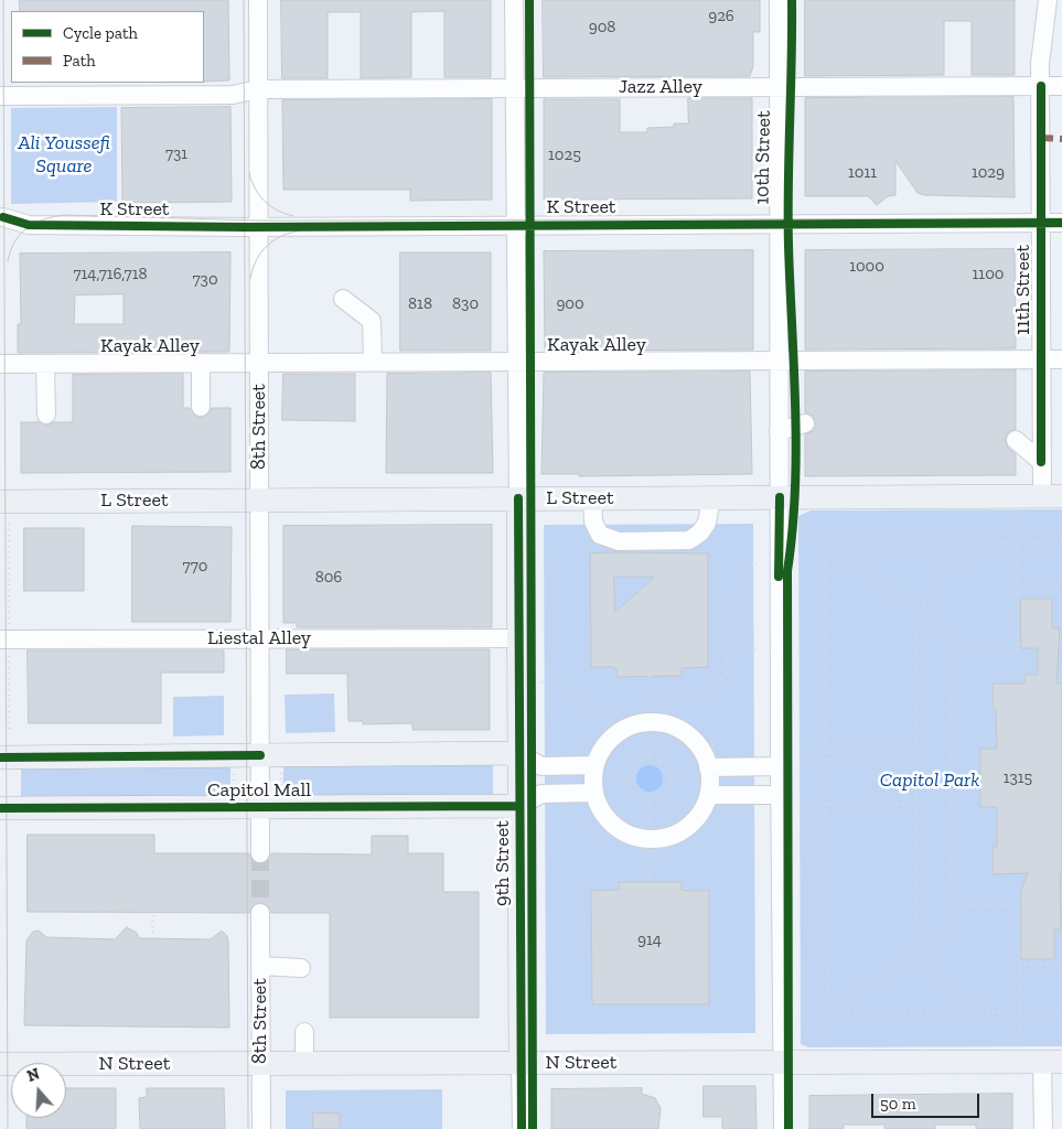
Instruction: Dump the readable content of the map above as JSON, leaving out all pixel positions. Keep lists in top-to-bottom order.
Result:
{
  "streets": {
    "main road": [
      "L Street",
      "Capitol Mall",
      "9th Street",
      "N Street"
    ],
    "street": [
      "Jazz Alley",
      "10th Street",
      "K Street",
      "11th Street",
      "Kayak Alley",
      "8th Street",
      "Liestal Alley"
    ]
  },
  "crossings": [
    ["Jazz Alley", "10th Street"],
    ["Jazz Alley", "11th Street"],
    ["Jazz Alley", "8th Street"],
    ["Jazz Alley", "9th Street"],
    ["10th Street", "K Street"],
    ["10th Street", "Kayak Alley"],
    ["10th Street", "L Street"],
    ["10th Street", "N Street"],
    ["K Street", "11th Street"],
    ["K Street", "8th Street"],
    ["K Street", "9th Street"],
    ["11th Street", "Kayak Alley"],
    ["11th Street", "L Street"],
    ["Kayak Alley", "8th Street"],
    ["Kayak Alley", "9th Street"],
    ["8th Street", "L Street"],
    ["8th Street", "Liestal Alley"],
    ["8th Street", "Capitol Mall"],
    ["8th Street", "N Street"],
    ["L Street", "9th Street"],
    ["Liestal Alley", "9th Street"],
    ["Capitol Mall", "9th Street"],
    ["9th Street", "N Street"]
  ],
  "parks": ["Ali Youssefi Square", "Capitol Park"],
  "house_numbers": [
    "926",
    "908",
    "731",
    "1025",
    "1011",
    "1029",
    "1000",
    "714,716,718",
    "1100",
    "730",
    "818",
    "830",
    "900",
    "770",
    "806",
    "1315",
    "914"
  ],
  "legend": ["Cycle path", "Path"],
  "scale_bar": "50 m",
  "north": "top"
}
